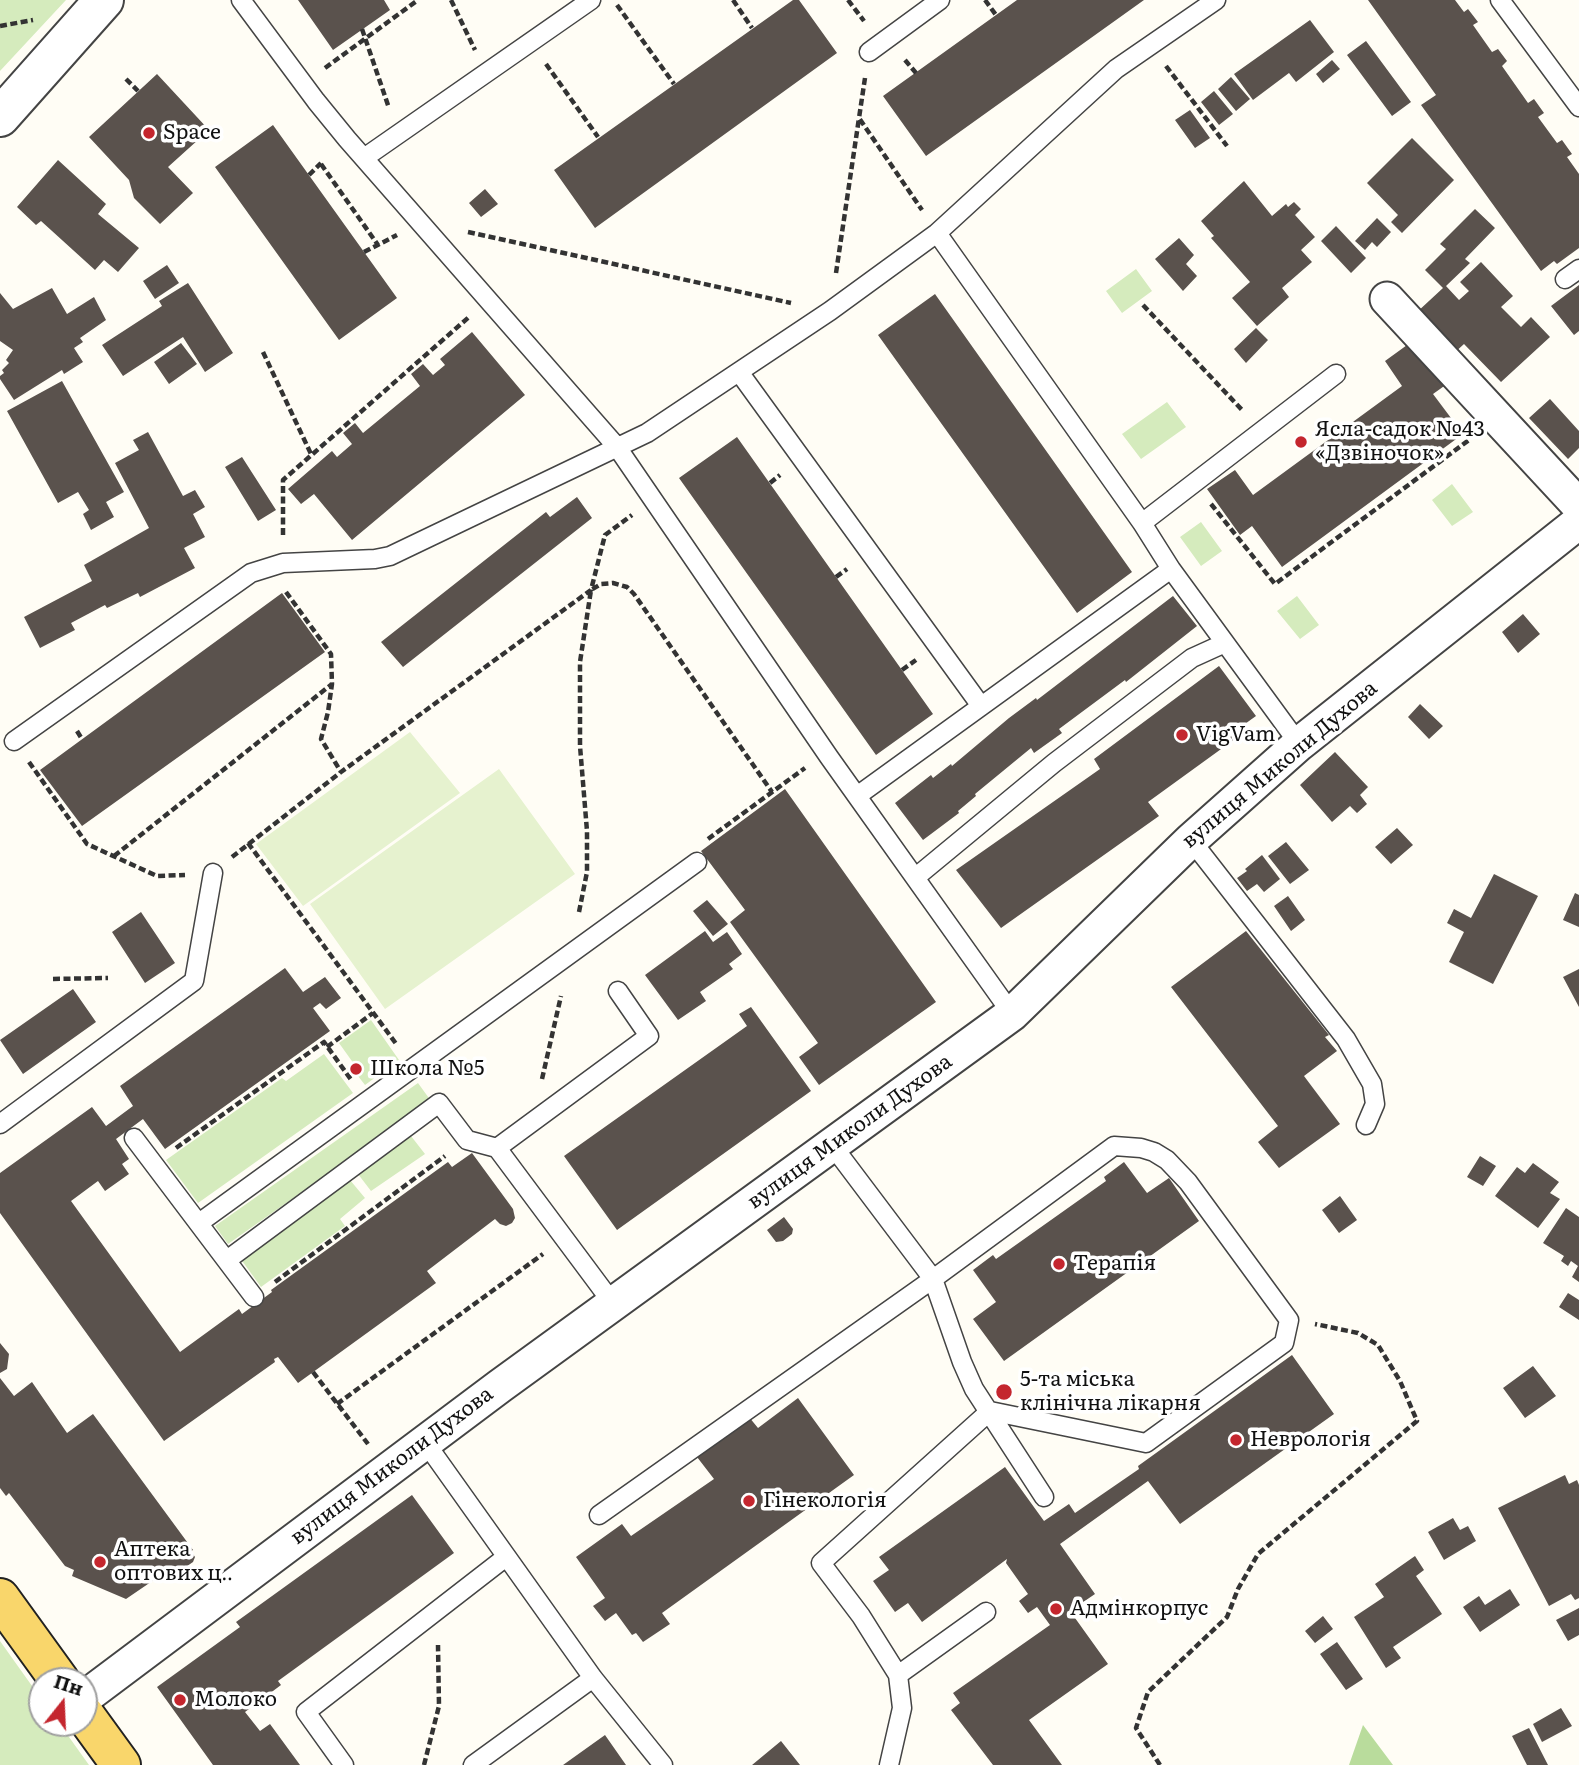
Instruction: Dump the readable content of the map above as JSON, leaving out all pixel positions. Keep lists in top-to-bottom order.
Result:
{
  "streets": {
    "street": ["вулиця Миколи Духова"]
  },
  "places": [
    "Space",
    "Ясла-садок №43 «Дзвіночок»",
    "VigVam",
    "Школа №5",
    "Терапія",
    "5-та міська клінічна лікарня",
    "Неврологія",
    "Гінекологія",
    "Аптека оптових ц‥",
    "Адмінкорпус",
    "Молоко"
  ],
  "north": "top"
}
